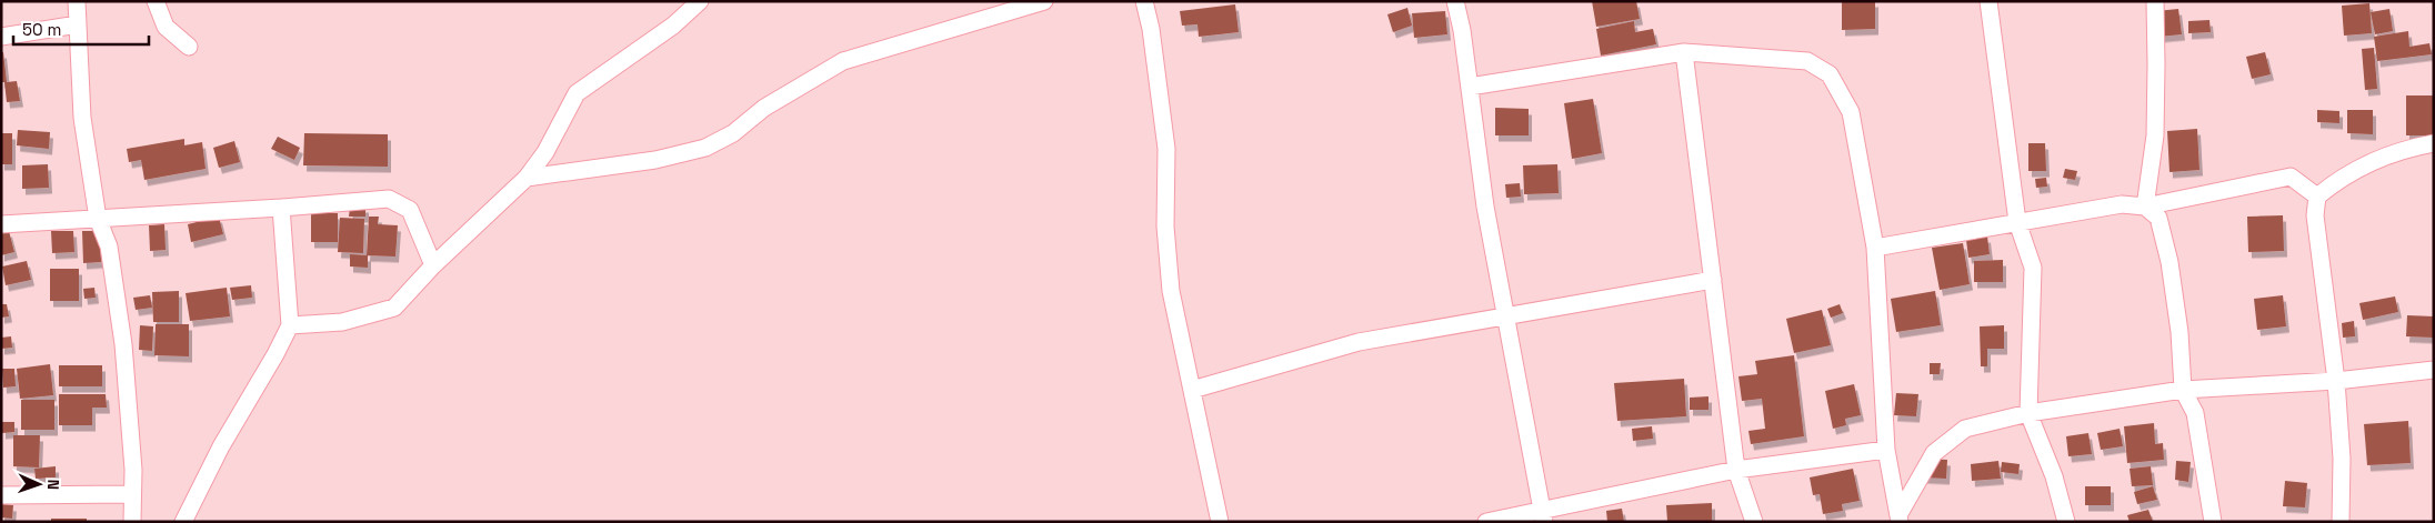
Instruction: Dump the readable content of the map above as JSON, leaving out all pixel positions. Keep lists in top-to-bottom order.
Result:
{
  "scale_bar": "50 m",
  "north": "right"
}
